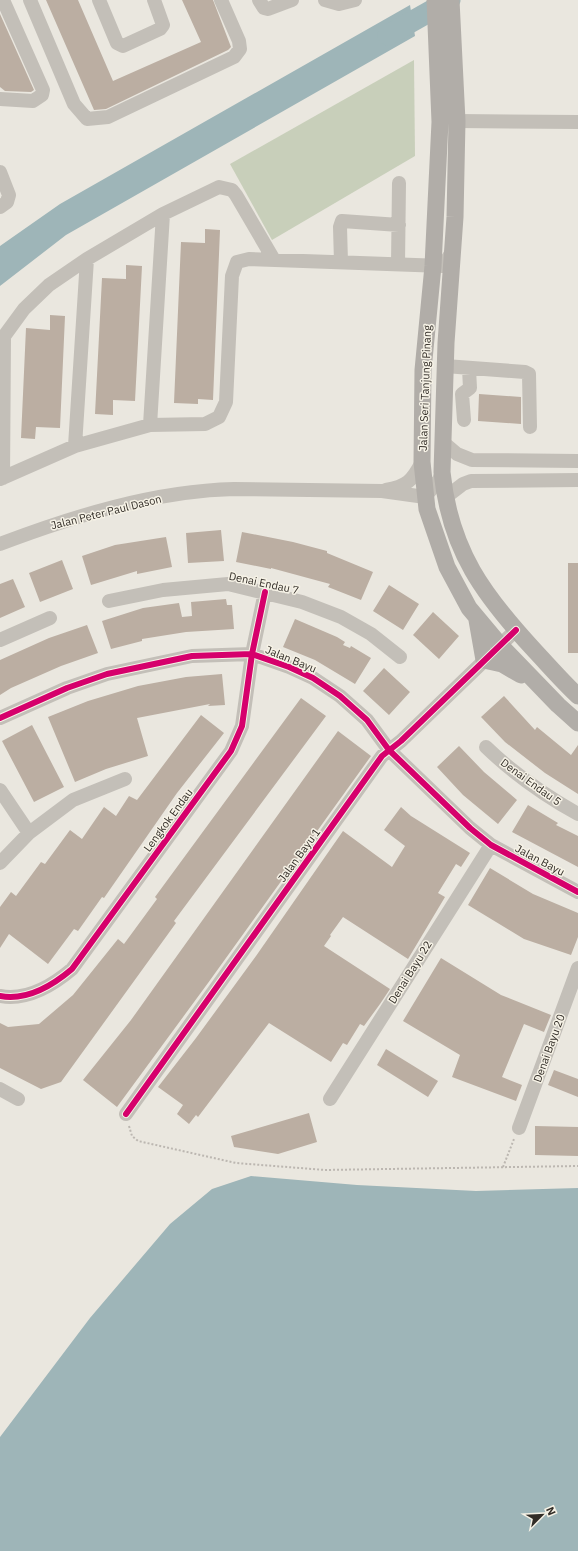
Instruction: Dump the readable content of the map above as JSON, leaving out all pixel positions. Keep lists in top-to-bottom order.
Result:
{
  "streets": {
    "main road": ["Jalan Seri Tanjung Pinang"],
    "street": [
      "Jalan Peter Paul Dason",
      "Denai Endau 7",
      "Jalan Bayu",
      "Denai Endau 5",
      "Lengkok Endau",
      "Jalan Bayu 1",
      "Denai Bayu 22",
      "Denai Bayu 20"
    ]
  },
  "crossings": [
    ["Jalan Seri Tanjung Pinang", "Jalan Peter Paul Dason"],
    ["Jalan Seri Tanjung Pinang", "Jalan Bayu 1"],
    ["Denai Endau 7", "Lengkok Endau"],
    ["Jalan Bayu", "Lengkok Endau"],
    ["Jalan Bayu", "Jalan Bayu 1"],
    ["Jalan Bayu", "Denai Bayu 22"]
  ],
  "north": "top right"
}
